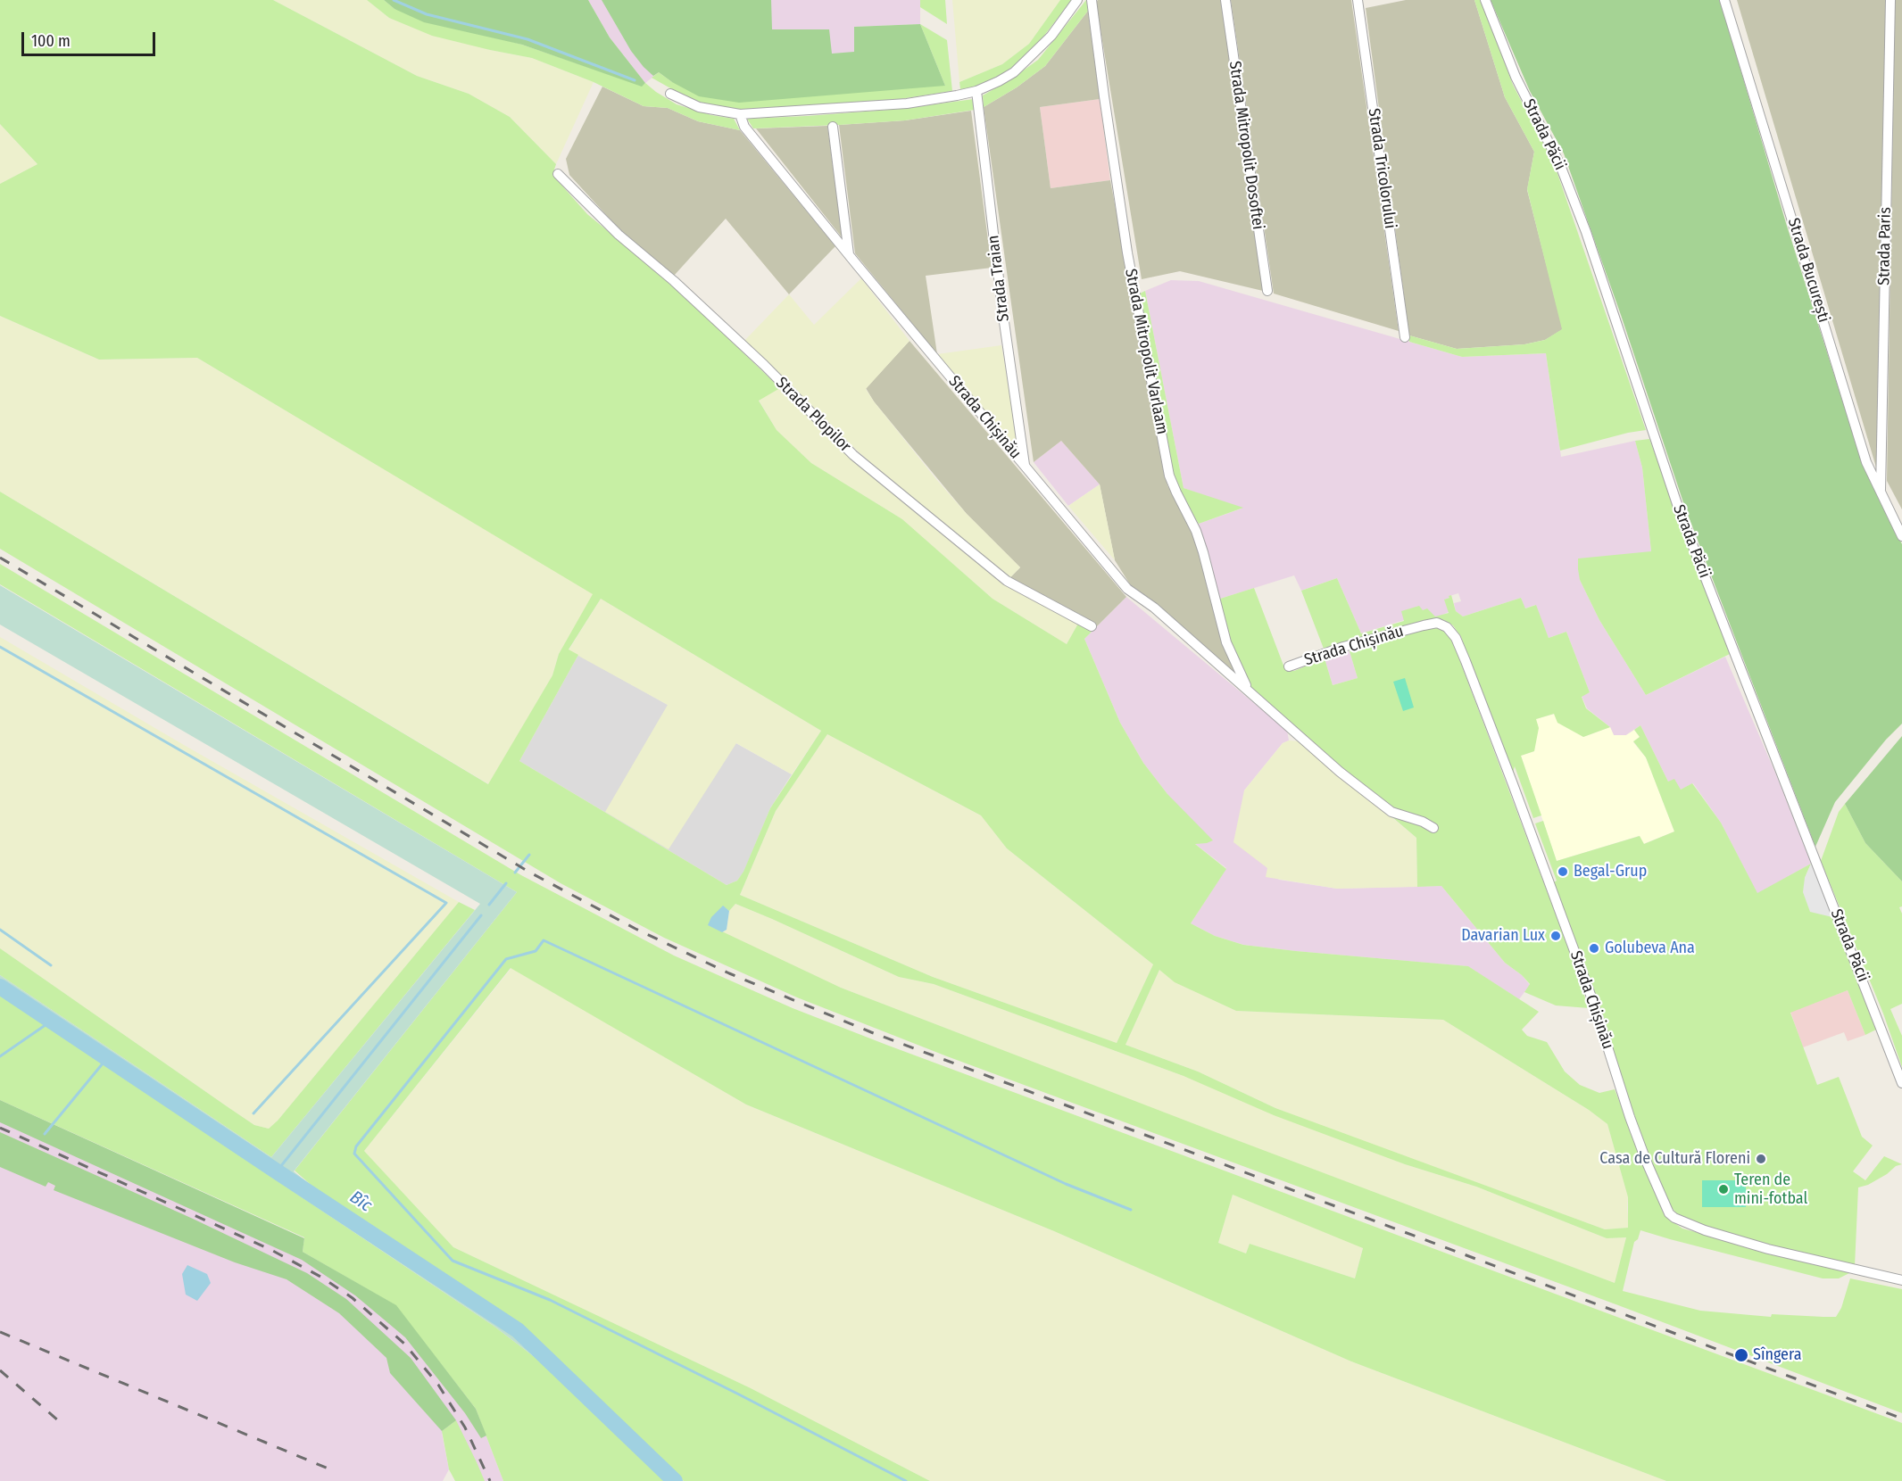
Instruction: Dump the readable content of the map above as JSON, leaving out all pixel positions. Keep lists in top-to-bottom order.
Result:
{
  "streets": {
    "street": [
      "Strada Păcii",
      "Strada Mitropolit Dosoftei",
      "Strada Tricolorului",
      "Strada Paris",
      "Strada București",
      "Strada Traian",
      "Strada Mitropolit Varlaam",
      "Strada Plopilor",
      "Strada Chișinău"
    ]
  },
  "crossings": [
    ["Strada Paris", "Strada București"],
    ["Strada Traian", "Strada Chișinău"],
    ["Strada Mitropolit Varlaam", "Strada Chișinău"]
  ],
  "water": ["Bîc"],
  "places": [
    "Begal-Grup",
    "Davarian Lux",
    "Golubeva Ana",
    "Casa de Cultură Floreni",
    "Teren de mini-fotbal",
    "Sîngera"
  ],
  "scale_bar": "100 m"
}
